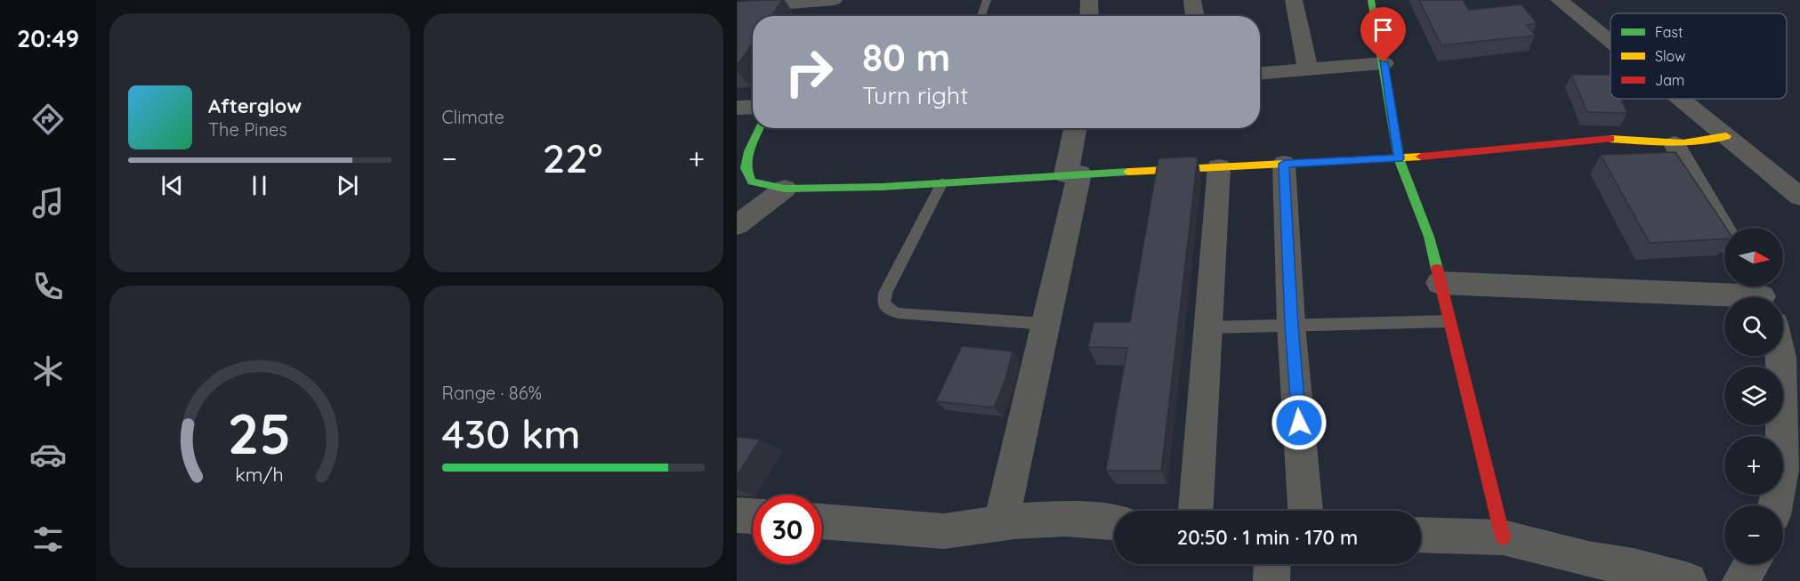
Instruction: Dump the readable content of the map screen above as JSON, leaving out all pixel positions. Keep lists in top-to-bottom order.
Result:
{
  "legend": ["Fast", "Slow", "Jam"],
  "north": "right",
  "page": {
    "tabs": "20:49",
    "tile": [
      "Climate",
      ["Range · 86%", "430 km"]
    ],
    "turn": ["80 m", "Turn right"],
    "song": ["Afterglow", "The Pines"],
    "heat": ["−", "22°", "+"],
    "map_buttons": ["+", "−"],
    "limit": "30",
    "trip": "20:50 · 1 min · 170 m",
    "gauge": ["25", "km/h"]
  }
}
